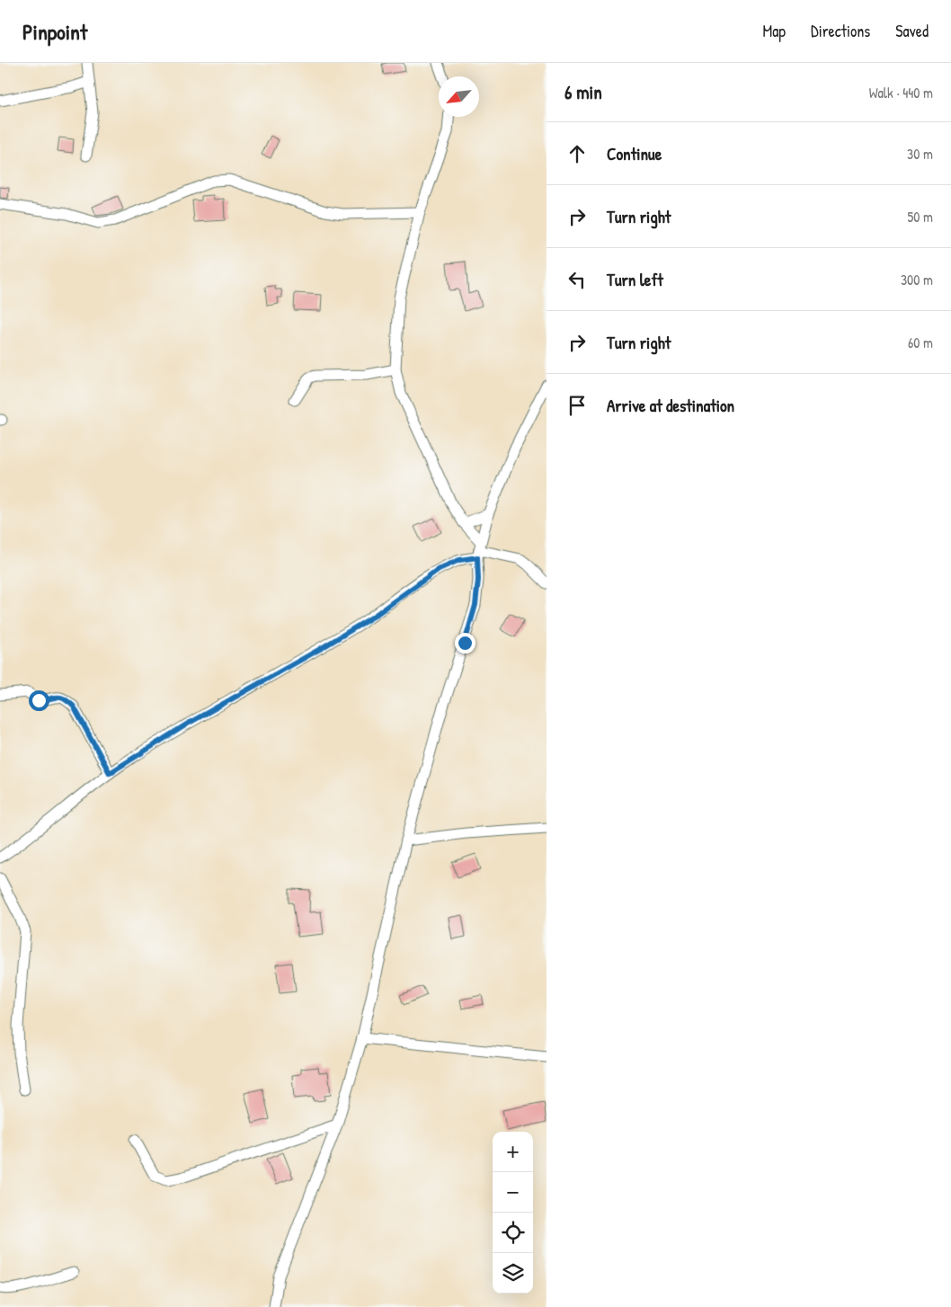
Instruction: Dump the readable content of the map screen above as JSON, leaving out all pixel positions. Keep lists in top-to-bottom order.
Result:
{
  "north": "bottom left",
  "page": {
    "header": "Pinpoint",
    "nav": ["Map", "Directions", "Saved"],
    "heading": ["6 min", "Walk · 440 m"],
    "list": [
      ["Continue", "30 m"],
      ["Turn right", "50 m"],
      ["Turn left", "300 m"],
      ["Turn right", "60 m"],
      "Arrive at destination"
    ],
    "map_buttons": ["+", "−"]
  }
}
